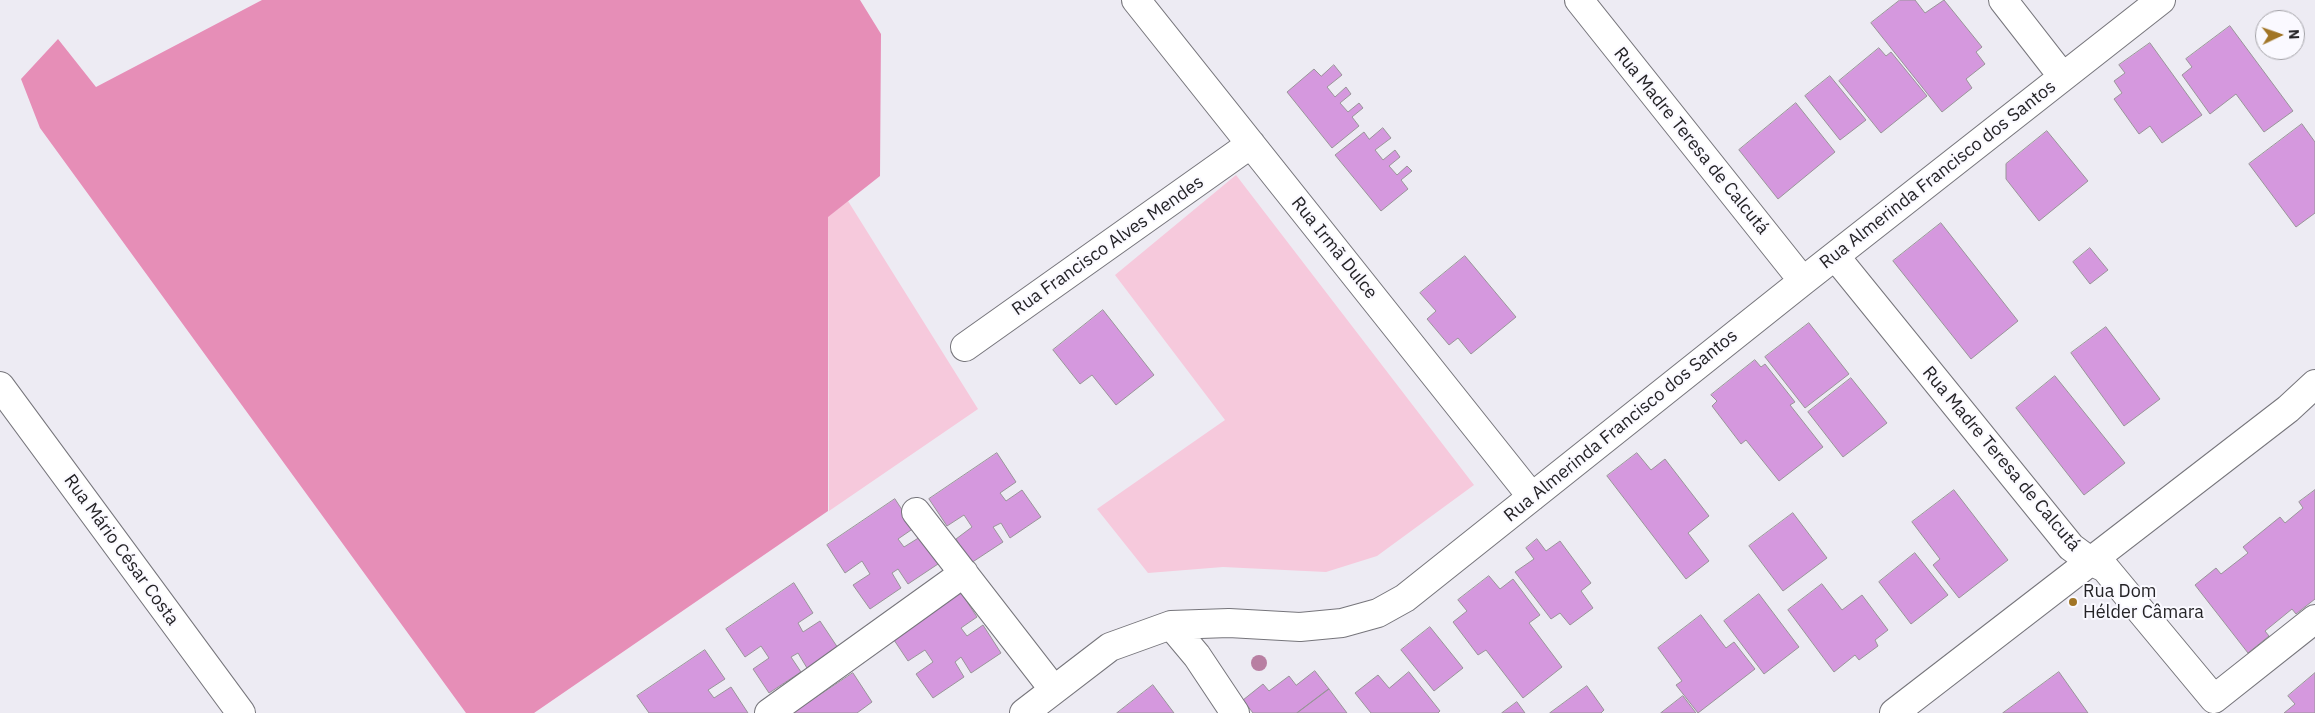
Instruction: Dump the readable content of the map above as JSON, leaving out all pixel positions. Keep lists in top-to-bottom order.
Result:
{
  "streets": {
    "street": [
      "Rua Madre Teresa de Calcutá",
      "Rua Almerinda Francisco dos Santos",
      "Rua Francisco Alves Mendes",
      "Rua Irmã Dulce",
      "Rua Mário César Costa"
    ]
  },
  "crossings": [
    ["Rua Madre Teresa de Calcutá", "Rua Almerinda Francisco dos Santos"],
    ["Rua Almerinda Francisco dos Santos", "Rua Irmã Dulce"],
    ["Rua Francisco Alves Mendes", "Rua Irmã Dulce"]
  ],
  "places": ["Rua Dom Hélder Câmara"],
  "north": "right"
}
